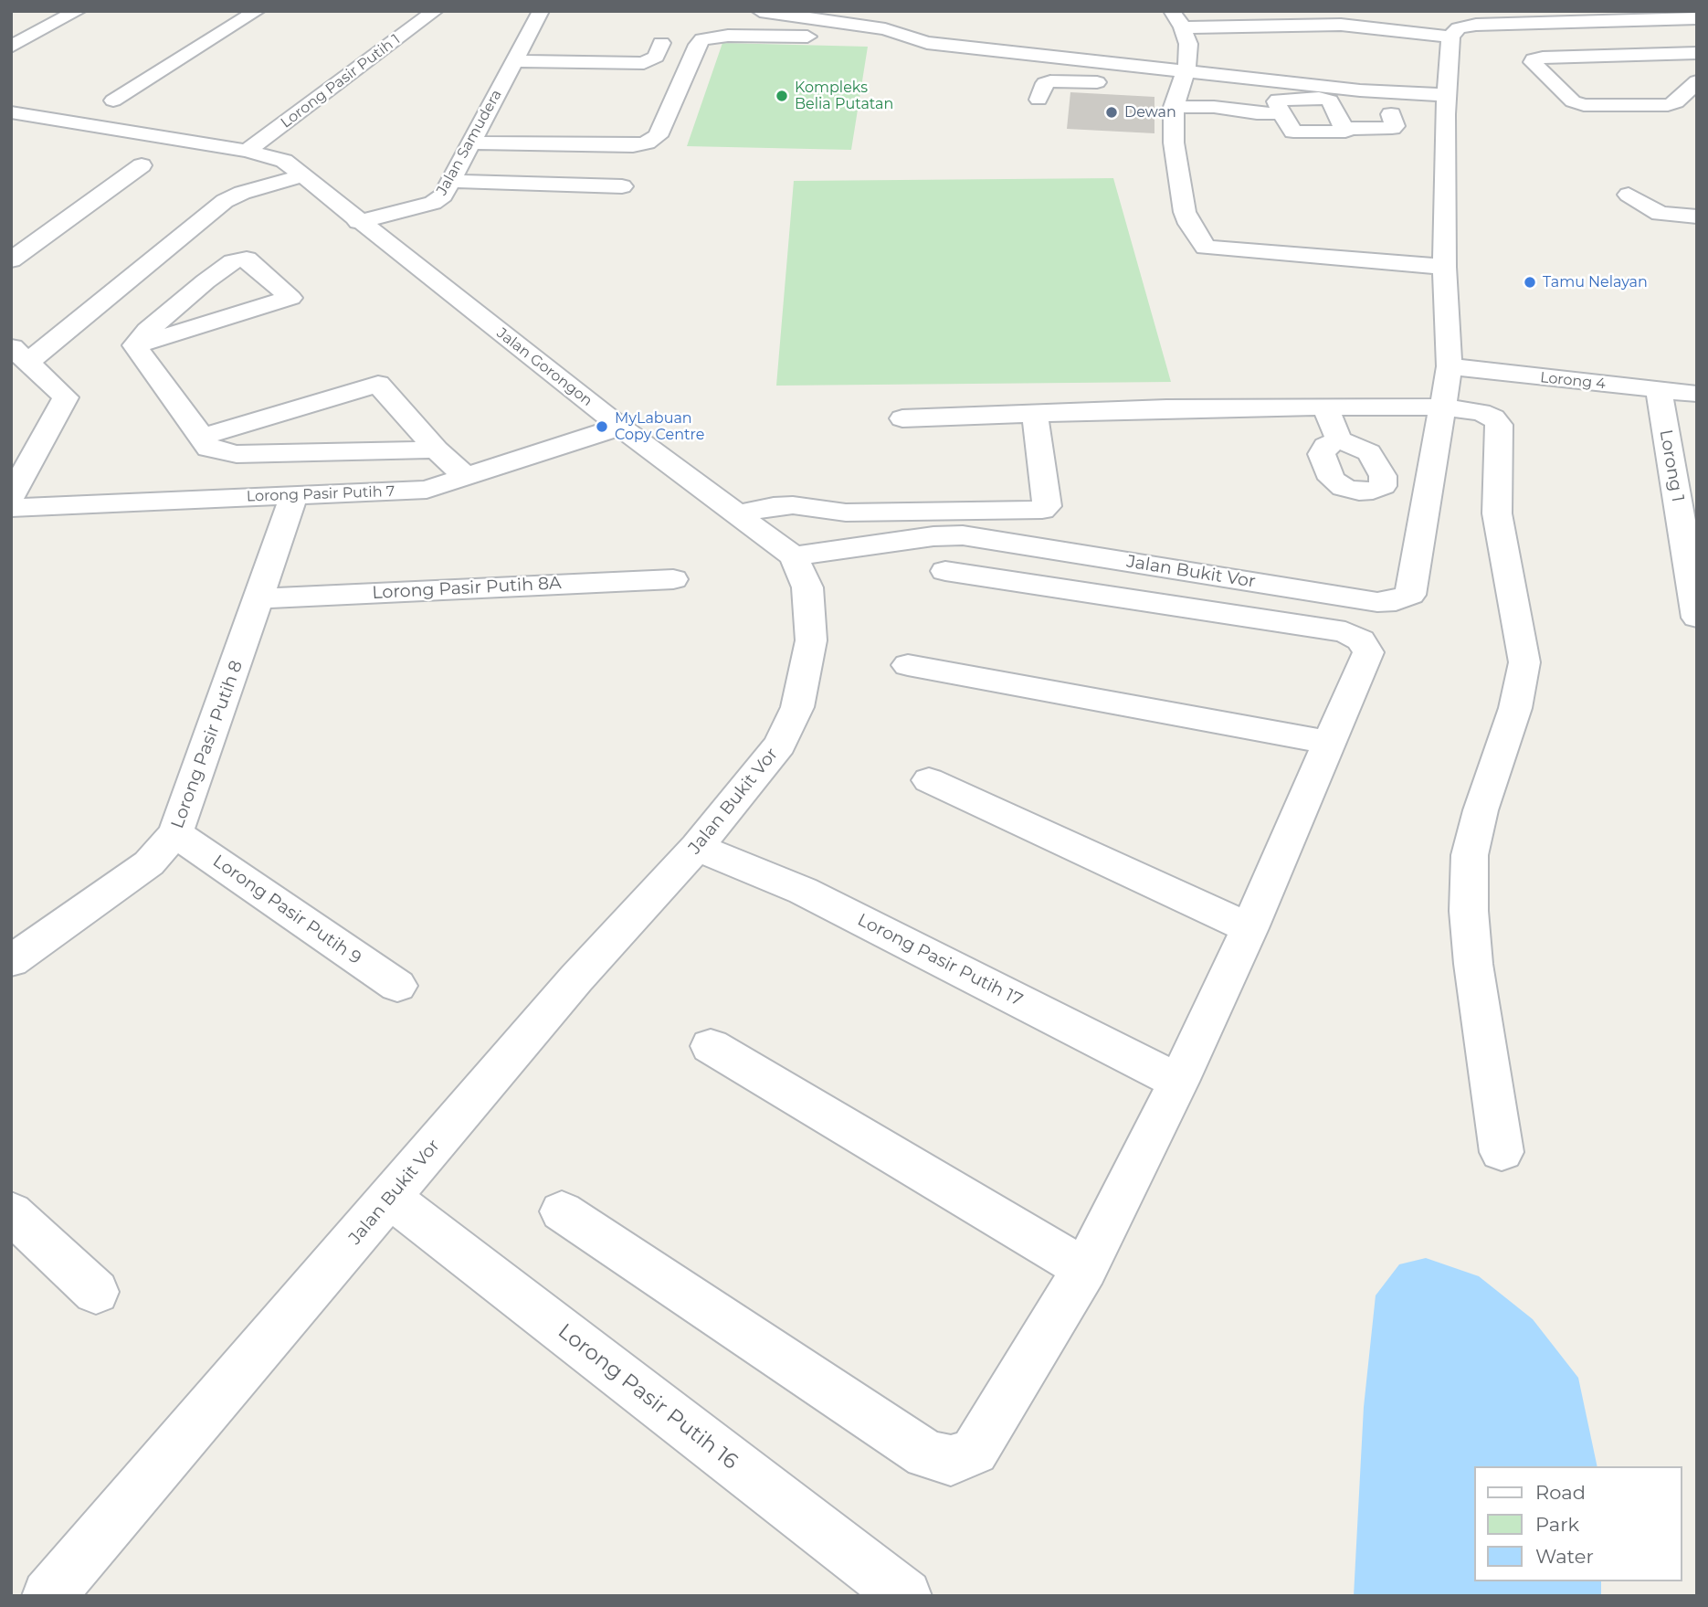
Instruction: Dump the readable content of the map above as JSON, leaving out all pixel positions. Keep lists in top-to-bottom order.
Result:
{
  "streets": {
    "street": [
      "Lorong Pasir Putih 1",
      "Jalan Samudera",
      "Jalan Gorongon",
      "Lorong 4",
      "Lorong 1",
      "Lorong Pasir Putih 7",
      "Jalan Bukit Vor",
      "Lorong Pasir Putih 8A",
      "Lorong Pasir Putih 8",
      "Lorong Pasir Putih 9",
      "Lorong Pasir Putih 17",
      "Lorong Pasir Putih 16"
    ]
  },
  "crossings": [
    ["Lorong Pasir Putih 1", "Jalan Gorongon"],
    ["Jalan Samudera", "Jalan Gorongon"],
    ["Jalan Gorongon", "Lorong Pasir Putih 7"],
    ["Jalan Gorongon", "Jalan Bukit Vor"],
    ["Lorong 4", "Lorong 1"],
    ["Lorong 4", "Jalan Bukit Vor"],
    ["Lorong Pasir Putih 7", "Lorong Pasir Putih 8"],
    ["Jalan Bukit Vor", "Lorong Pasir Putih 17"],
    ["Jalan Bukit Vor", "Lorong Pasir Putih 16"],
    ["Lorong Pasir Putih 8A", "Lorong Pasir Putih 8"],
    ["Lorong Pasir Putih 8", "Lorong Pasir Putih 9"]
  ],
  "places": [
    "Kompleks Belia Putatan",
    "Dewan",
    "Tamu Nelayan",
    "MyLabuan Copy Centre"
  ],
  "legend": ["Road", "Park", "Water"]
}
